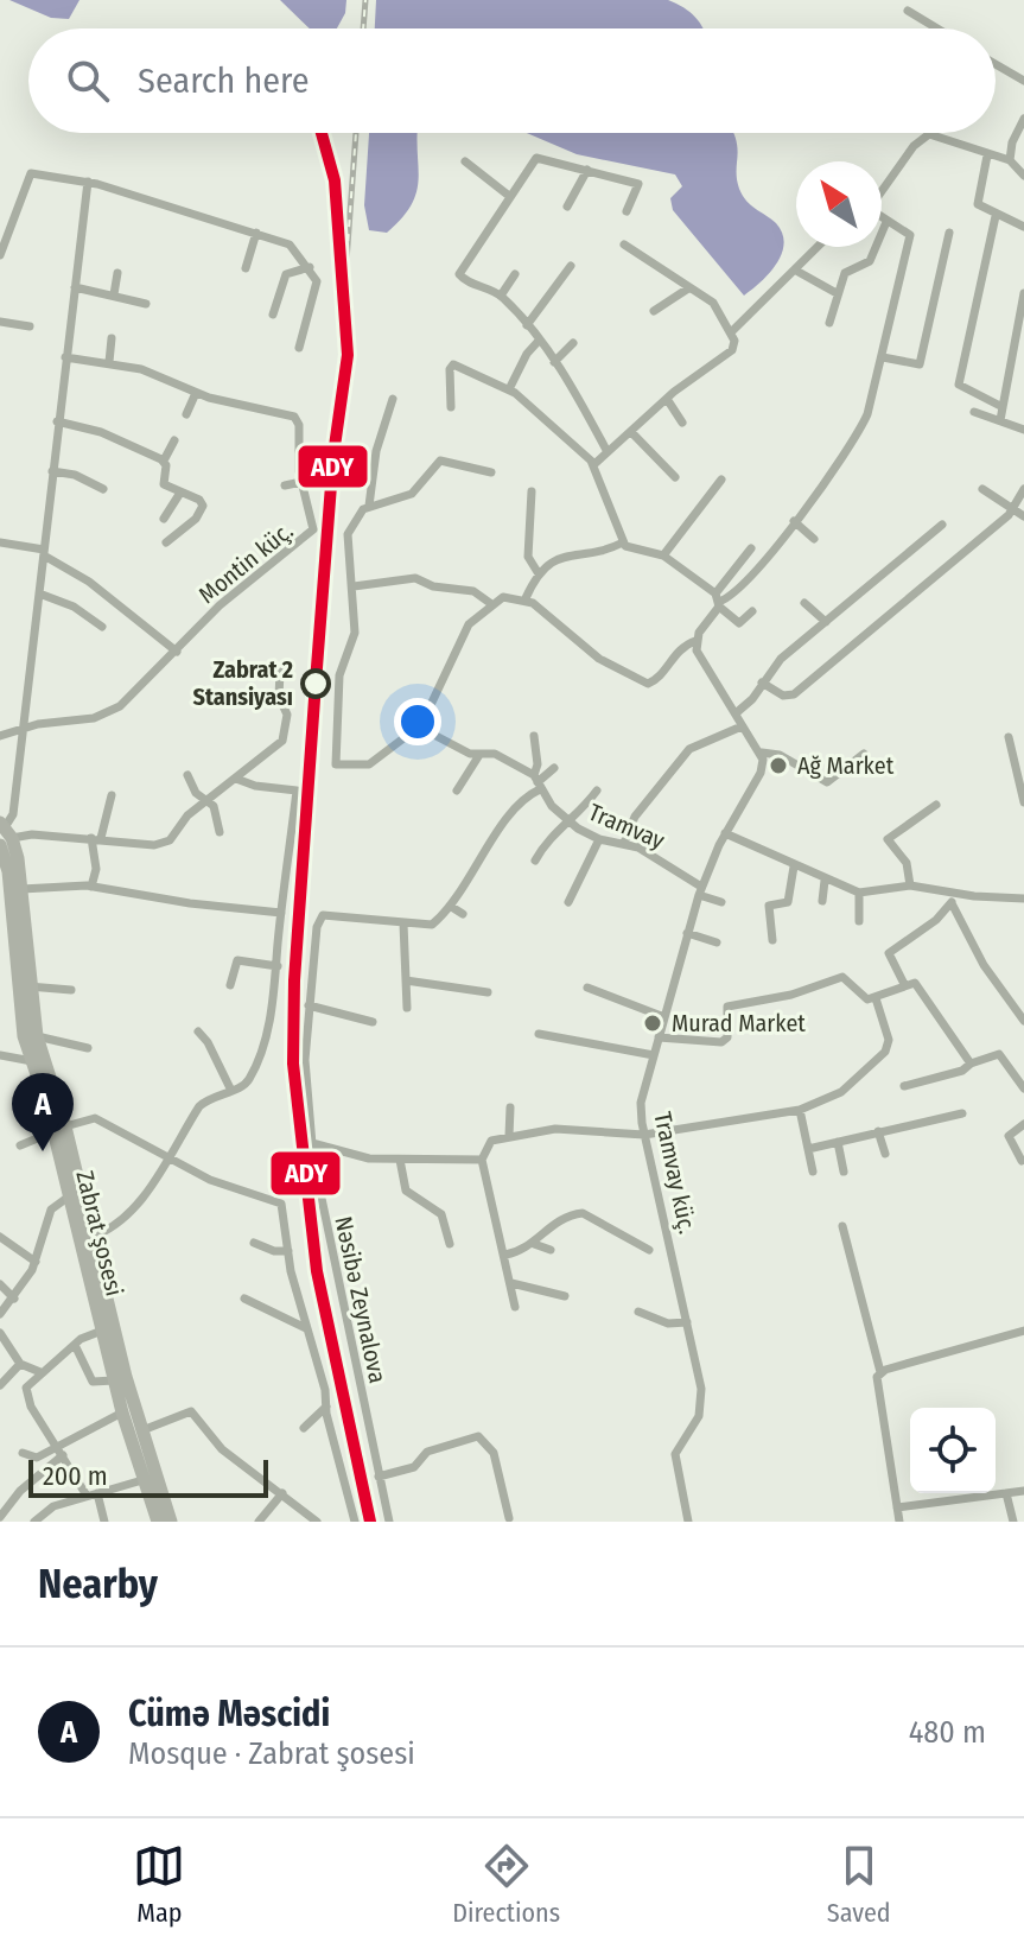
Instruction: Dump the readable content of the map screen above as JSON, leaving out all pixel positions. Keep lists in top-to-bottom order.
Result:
{
  "streets": {
    "main road": ["Zabrat şosesi"],
    "street": [
      "Montin küç.",
      "Tramvay",
      "Tramvay küç.",
      "Nəsibə Zeynalova"
    ]
  },
  "crossings": [
    ["Tramvay", "Tramvay küç."]
  ],
  "places": ["Zabrat 2 Stansiyası", "Ağ Market", "Murad Market"],
  "lines": ["transit line ADY"],
  "scale_bar": "200 m",
  "north": "top left",
  "page": {
    "search": "Search here",
    "pins": "A",
    "scale": "200 m",
    "heading": "Nearby",
    "list": [
      {
        "mark": "A",
        "name": "Cümə Məscidi",
        "note": "Mosque · Zabrat şosesi",
        "value": "480 m"
      }
    ],
    "nav": ["Map", "Directions", "Saved"]
  }
}
